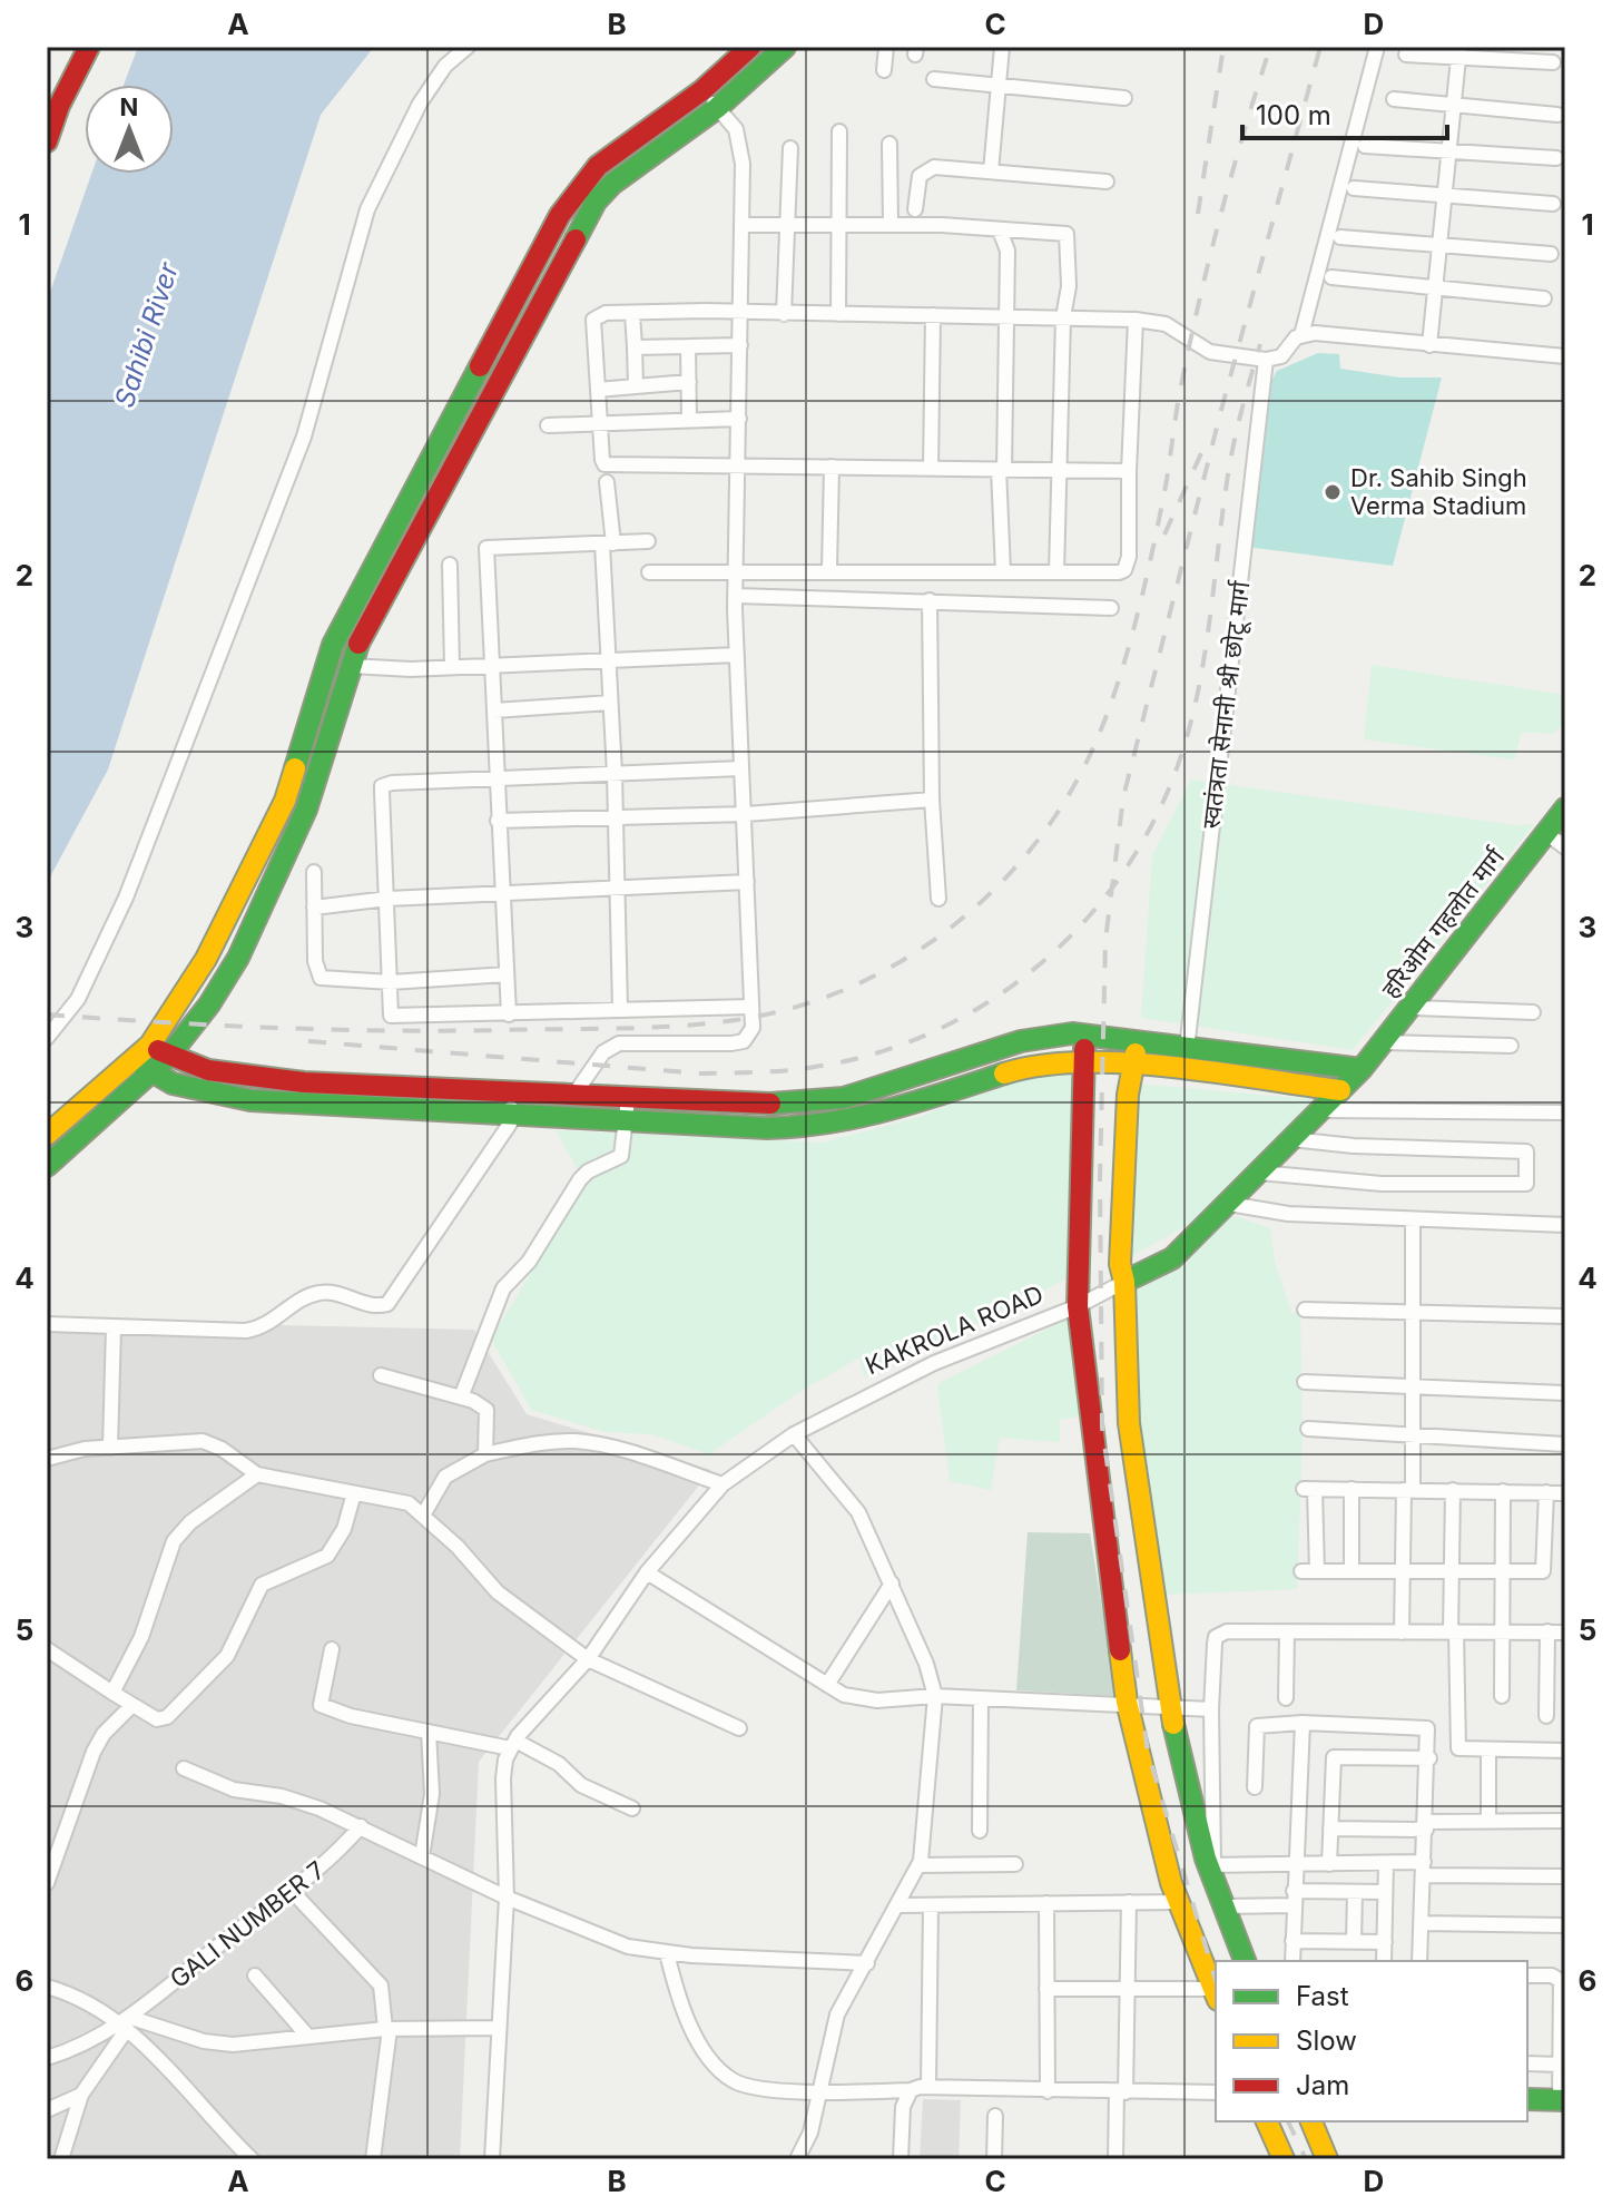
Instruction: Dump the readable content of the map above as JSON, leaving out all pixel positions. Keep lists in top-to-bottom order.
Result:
{
  "streets": {
    "street": [
      "स्वतंत्रता सेनानी श्री छोटू मार्ग",
      "हरिओम गहलोत मार्ग",
      "KAKROLA ROAD",
      "GALI NUMBER 7"
    ]
  },
  "crossings": [
    ["हरिओम गहलोत मार्ग", "KAKROLA ROAD"]
  ],
  "water": ["Sahibi River"],
  "places": ["Dr. Sahib Singh Verma Stadium"],
  "legend": ["Fast", "Slow", "Jam"],
  "scale_bar": "100 m",
  "north": "top",
  "grid": {
    "columns": [
      "A",
      "B",
      "C",
      "D"
    ],
    "rows": [
      "1",
      "2",
      "3",
      "4",
      "5",
      "6"
    ]
  }
}
